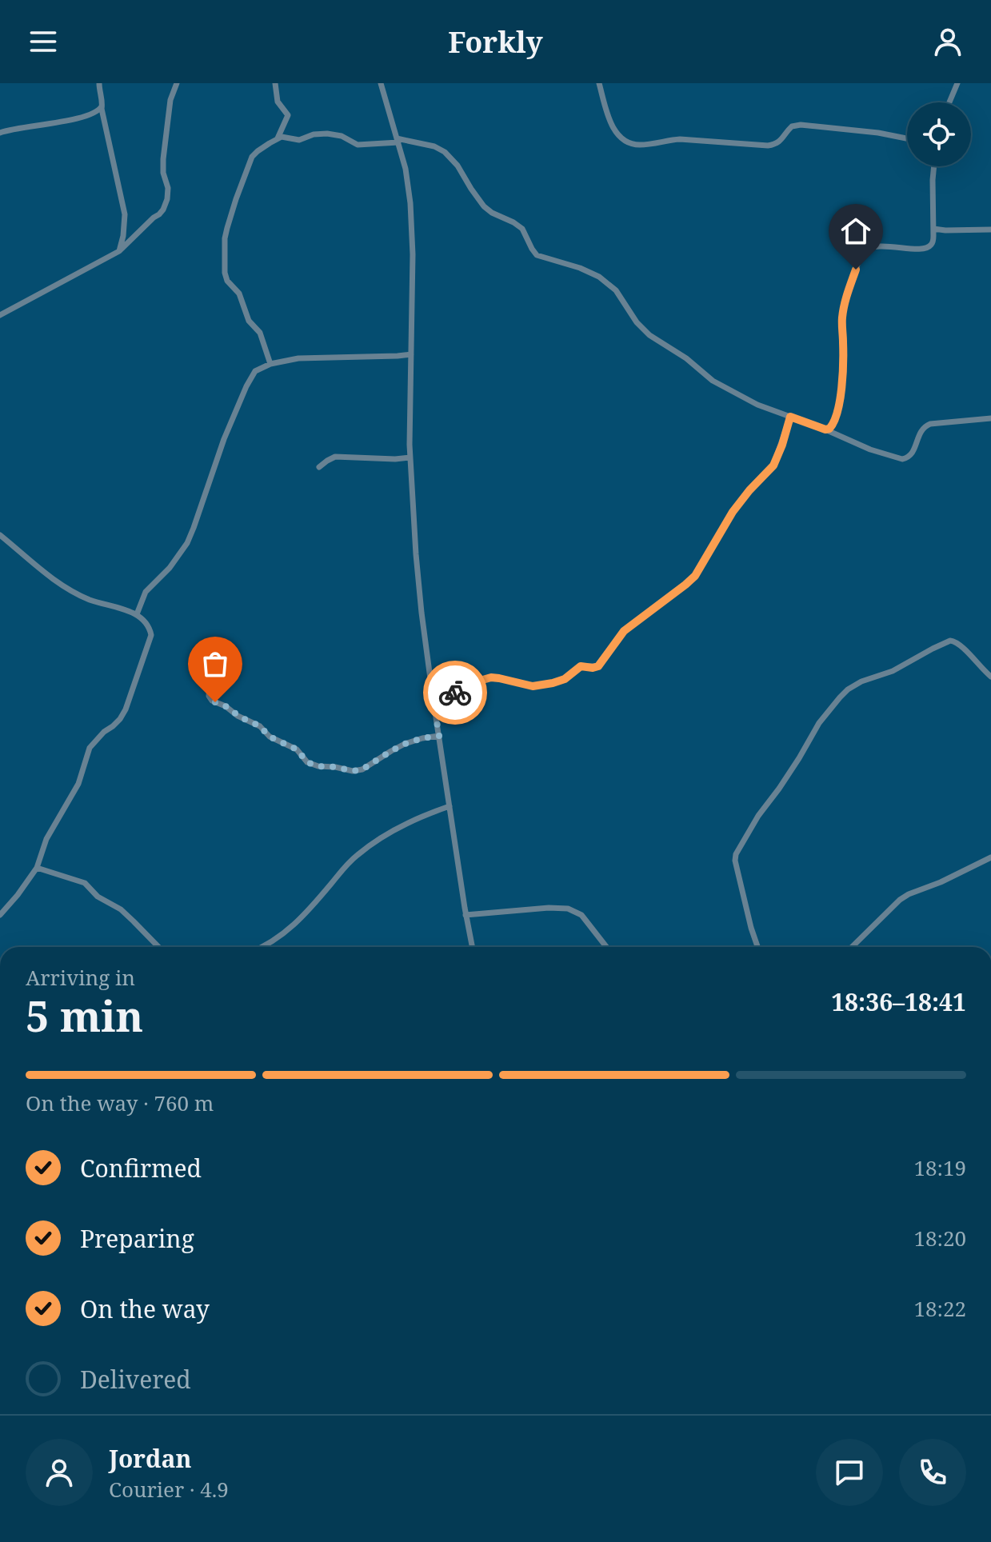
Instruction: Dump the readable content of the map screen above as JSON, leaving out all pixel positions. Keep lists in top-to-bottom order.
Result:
{
  "page": {
    "header": "Forkly",
    "heading": ["5 min", "Arriving in", "18:36–18:41"],
    "panel": ["Jordan", "Courier · 4.9"],
    "bar": "On the way · 760 m",
    "list": [
      ["Confirmed", "18:19"],
      ["Preparing", "18:20"],
      ["On the way", "18:22"],
      "Delivered"
    ]
  }
}
